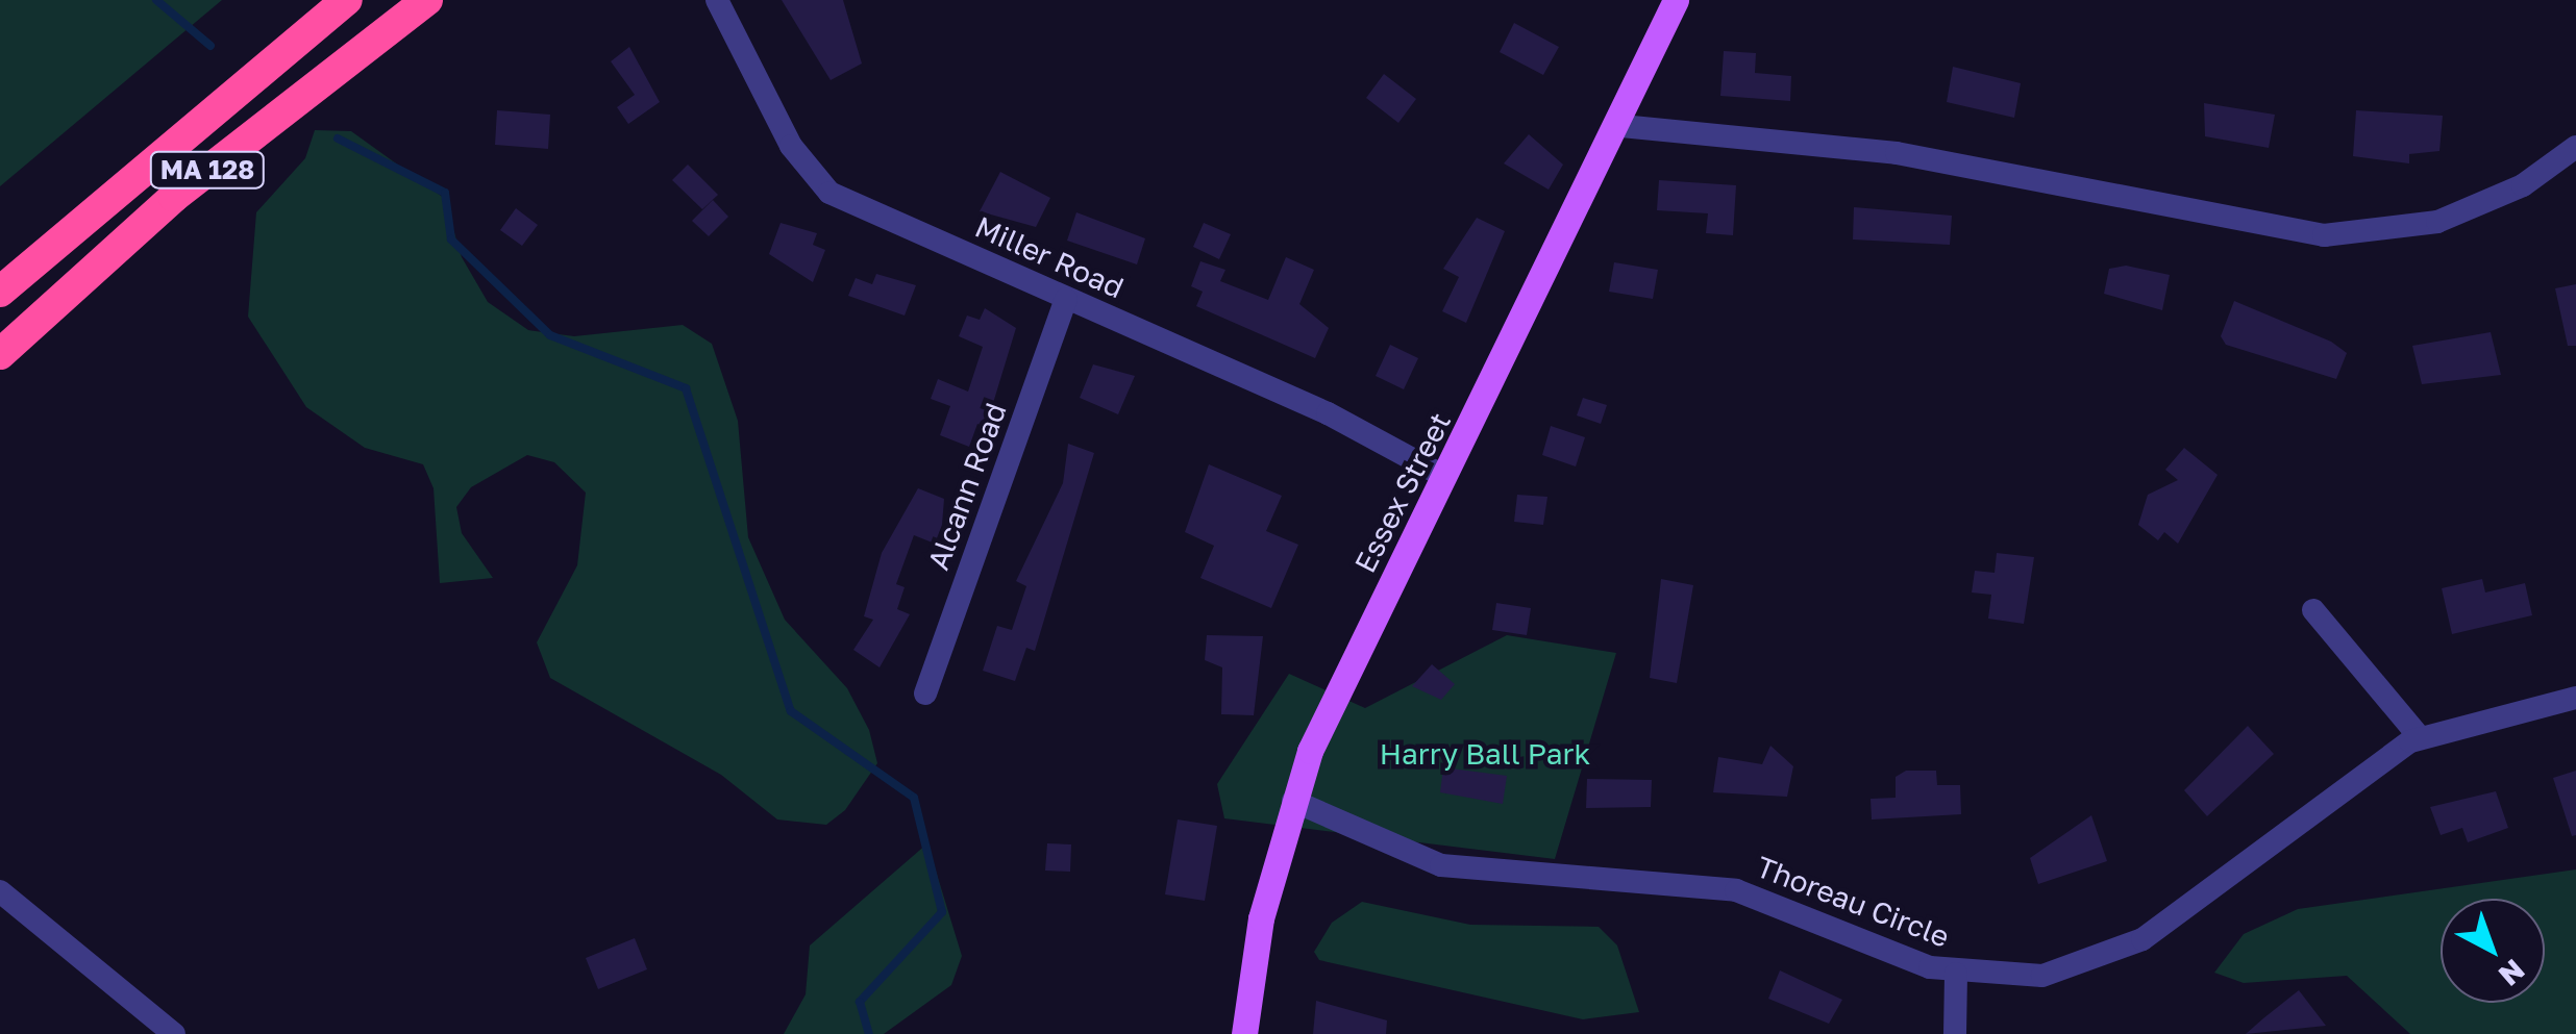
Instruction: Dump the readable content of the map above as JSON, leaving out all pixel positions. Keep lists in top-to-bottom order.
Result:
{
  "streets": {
    "highway": ["MA 128"],
    "main road": ["Essex Street"],
    "street": ["Miller Road", "Alcann Road", "Thoreau Circle"]
  },
  "crossings": [
    ["Miller Road", "Alcann Road"],
    ["Miller Road", "Essex Street"],
    ["Essex Street", "Thoreau Circle"]
  ],
  "parks": ["Harry Ball Park"],
  "north": "bottom right"
}
